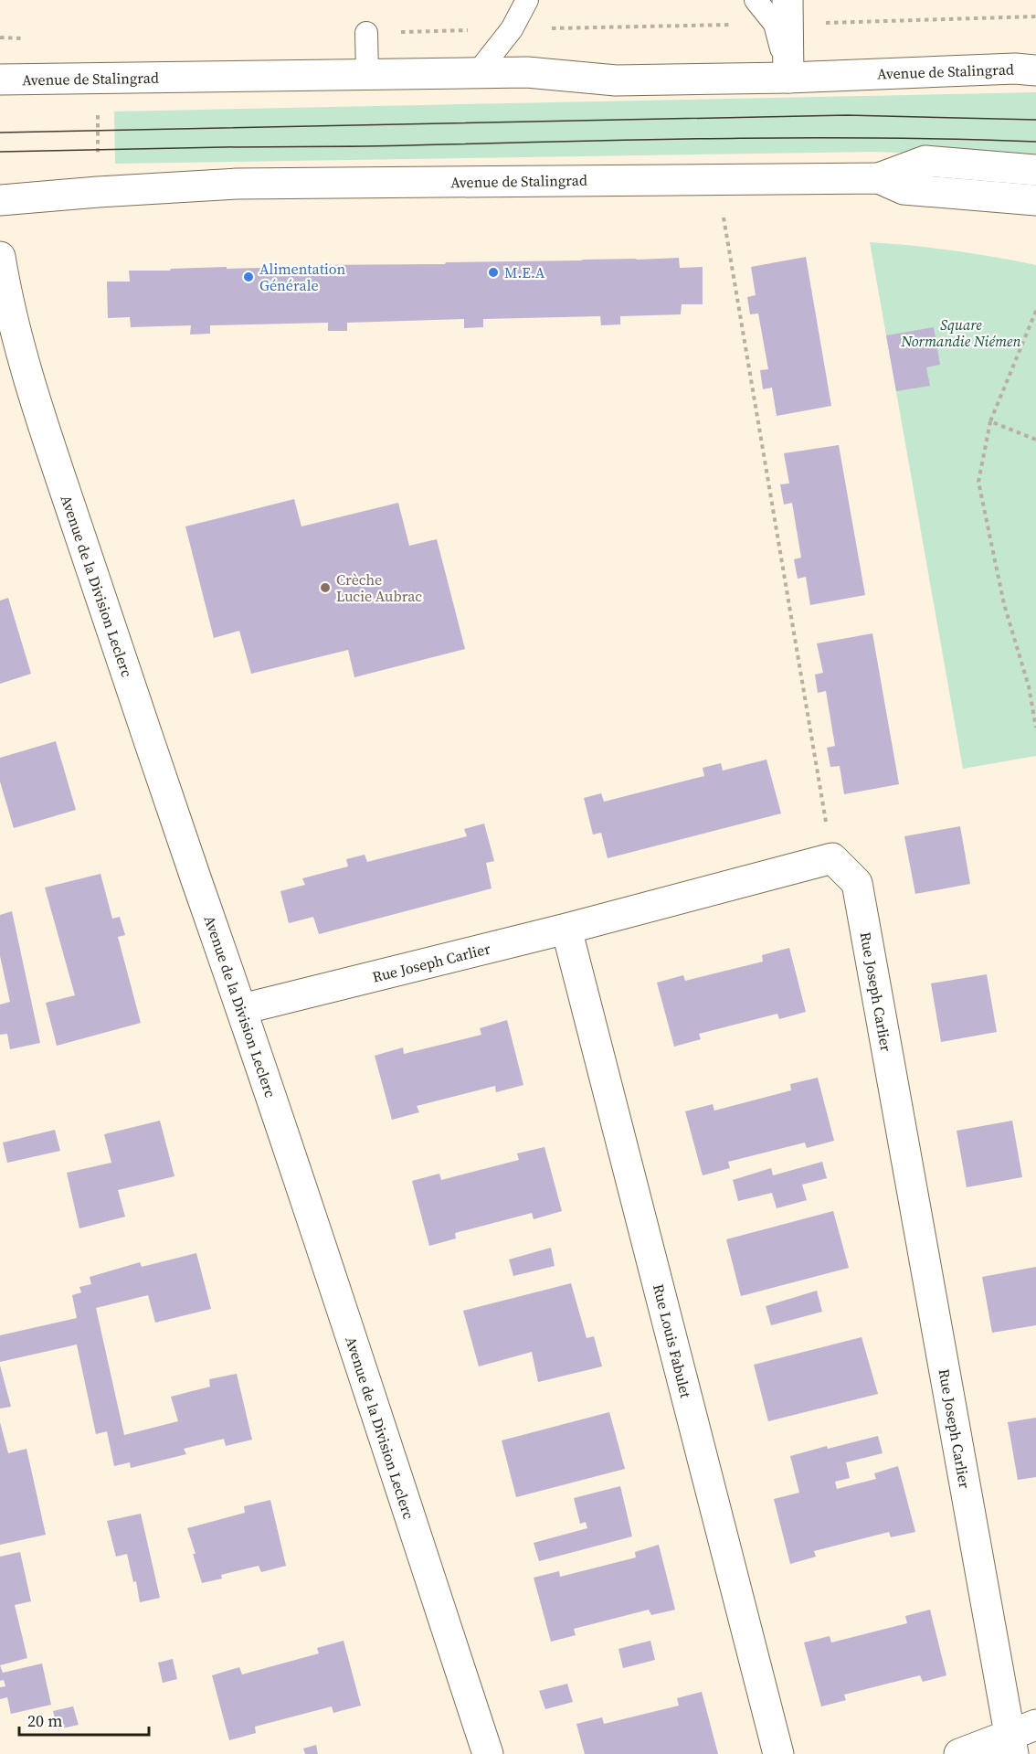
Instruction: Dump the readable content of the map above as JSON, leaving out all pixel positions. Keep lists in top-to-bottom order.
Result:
{
  "streets": {
    "street": [
      "Avenue de Stalingrad",
      "Avenue de la Division Leclerc",
      "Rue Joseph Carlier",
      "Rue Louis Fabulet"
    ]
  },
  "crossings": [
    ["Avenue de la Division Leclerc", "Rue Joseph Carlier"],
    ["Rue Joseph Carlier", "Rue Louis Fabulet"]
  ],
  "parks": ["Square Normandie Niémen"],
  "places": ["M.E.A", "Alimentation Générale", "Crèche Lucie Aubrac"],
  "scale_bar": "20 m"
}
